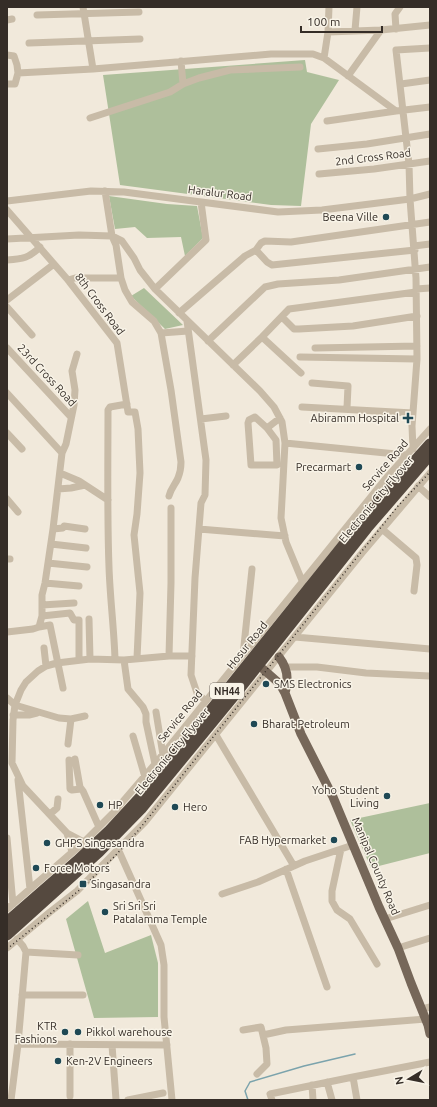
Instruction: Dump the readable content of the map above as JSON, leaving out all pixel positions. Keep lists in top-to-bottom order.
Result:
{
  "streets": {
    "highway": ["Electronic City Flyover", "Hosur Road", "NH44"],
    "main road": ["Manipal County Road"],
    "street": [
      "2nd Cross Road",
      "Haralur Road",
      "8th Cross Road",
      "23rd Cross Road",
      "Service Road"
    ]
  },
  "crossings": [
    ["Service Road", "Hosur Road"],
    ["Electronic City Flyover", "NH44"],
    ["NH44", "Manipal County Road"]
  ],
  "places": {
    "other": [
      "Beena Ville",
      "Precarmart",
      "SMS Electronics",
      "Bharat Petroleum",
      "Yoho Student Living",
      "HP",
      "Hero",
      "FAB Hypermarket",
      "GHPS Singasandra",
      "Force Motors",
      "Sri Sri Sri Patalamma Temple",
      "KTR Fashions",
      "Pikkol warehouse",
      "Ken-2V Engineers"
    ],
    "health": ["Abiramm Hospital"],
    "transit": ["Singasandra"]
  },
  "scale_bar": "100 m",
  "north": "left"
}
